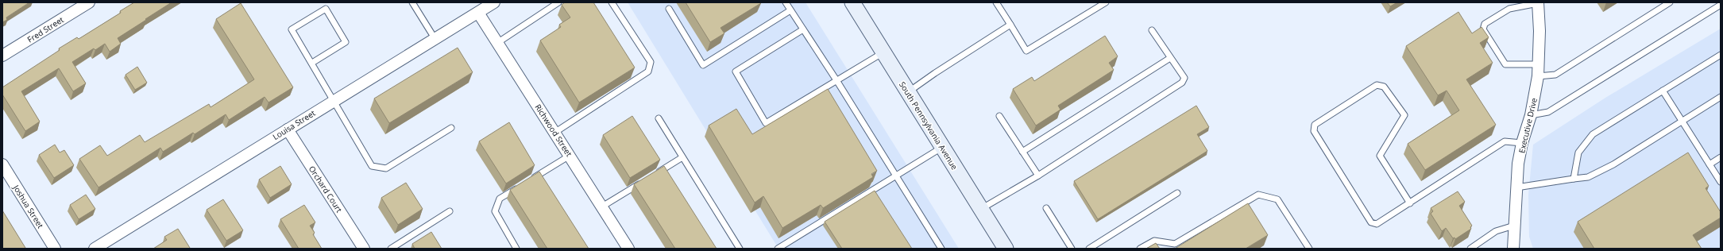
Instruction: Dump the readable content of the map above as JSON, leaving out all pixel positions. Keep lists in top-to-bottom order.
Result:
{
  "streets": {
    "main road": ["South Pennsylvania Avenue"],
    "street": [
      "Fred Street",
      "Louisa Street",
      "Executive Drive",
      "Richwood Street",
      "Orchard Court",
      "Joshua Street"
    ]
  },
  "crossings": [
    ["Louisa Street", "Richwood Street"],
    ["Louisa Street", "Orchard Court"]
  ]
}
